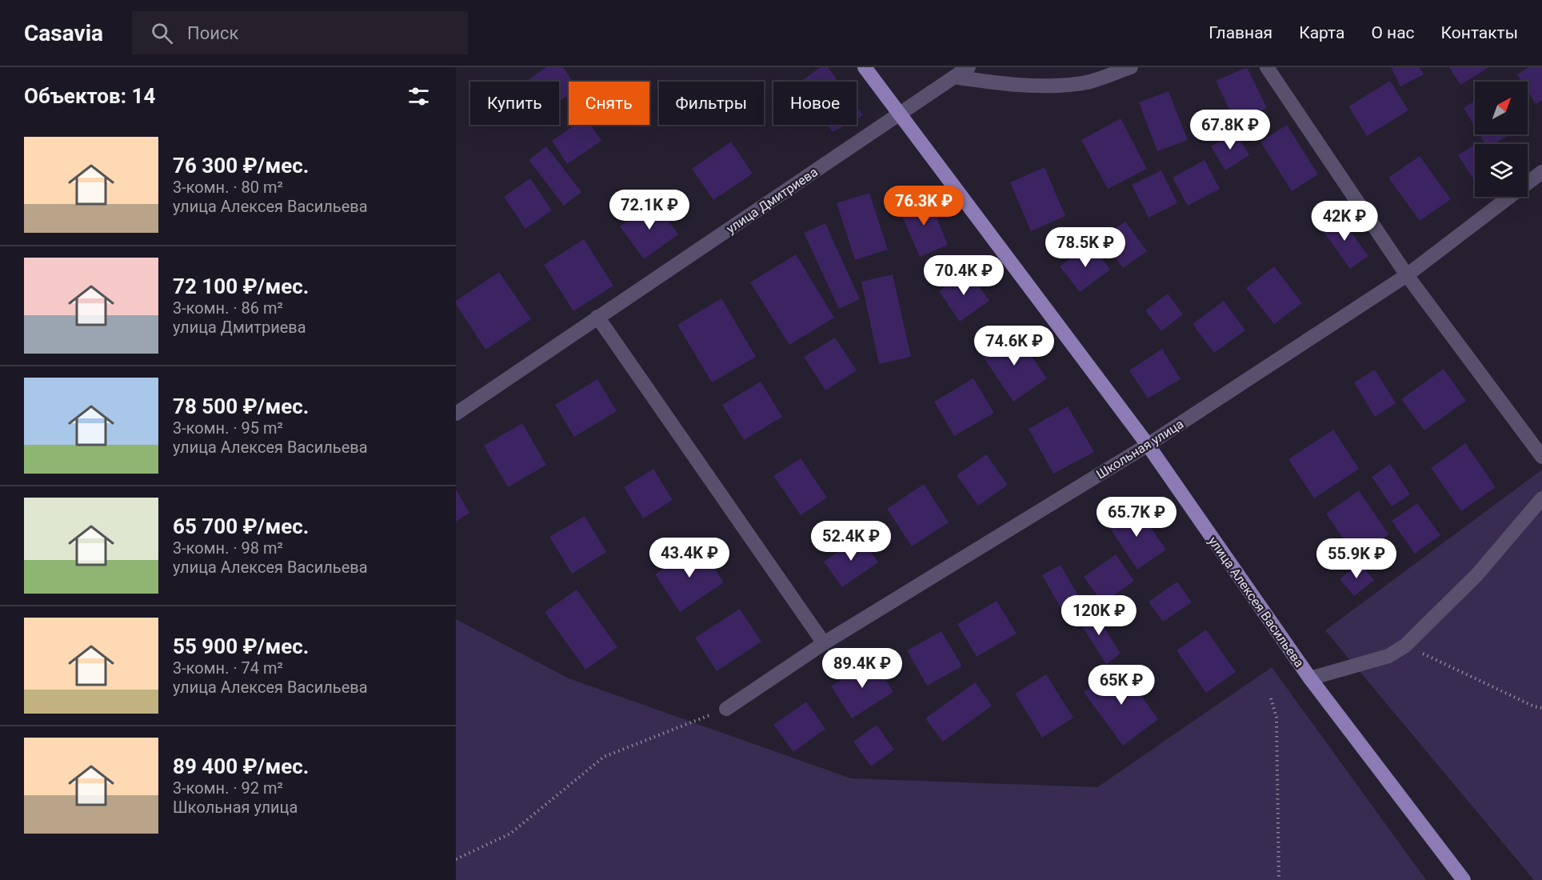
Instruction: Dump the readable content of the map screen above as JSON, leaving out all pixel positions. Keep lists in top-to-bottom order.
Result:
{
  "streets": {
    "main road": ["улица Алексея Васильева"],
    "street": ["улица Дмитриева", "Школьная улица"]
  },
  "crossings": [
    ["улица Дмитриева", "улица Алексея Васильева"],
    ["Школьная улица", "улица Алексея Васильева"]
  ],
  "north": "top right",
  "page": {
    "header": "Casavia",
    "search": "Поиск",
    "nav": [
      "Главная",
      "Карта",
      "О нас",
      "Контакты"
    ],
    "heading": "Объектов: 14",
    "chip": [
      "Купить",
      "Снять",
      "Фильтры",
      "Новое"
    ],
    "price": [
      "67.8K ₽",
      "76.3K ₽",
      "72.1K ₽",
      "42K ₽",
      "78.5K ₽",
      "70.4K ₽",
      "74.6K ₽",
      "65.7K ₽",
      "52.4K ₽",
      "43.4K ₽",
      "55.9K ₽",
      "120K ₽",
      "89.4K ₽",
      "65K ₽"
    ],
    "list": [
      {
        "name": "76 300 ₽/мес.",
        "note": "3-комн. · 80 m² · улица Алексея Васильева"
      },
      {
        "name": "72 100 ₽/мес.",
        "note": "3-комн. · 86 m² · улица Дмитриева"
      },
      {
        "name": "78 500 ₽/мес.",
        "note": "3-комн. · 95 m² · улица Алексея Васильева"
      },
      {
        "name": "65 700 ₽/мес.",
        "note": "3-комн. · 98 m² · улица Алексея Васильева"
      },
      {
        "name": "55 900 ₽/мес.",
        "note": "3-комн. · 74 m² · улица Алексея Васильева"
      },
      {
        "name": "89 400 ₽/мес.",
        "note": "3-комн. · 92 m² · Школьная улица"
      }
    ]
  }
}
